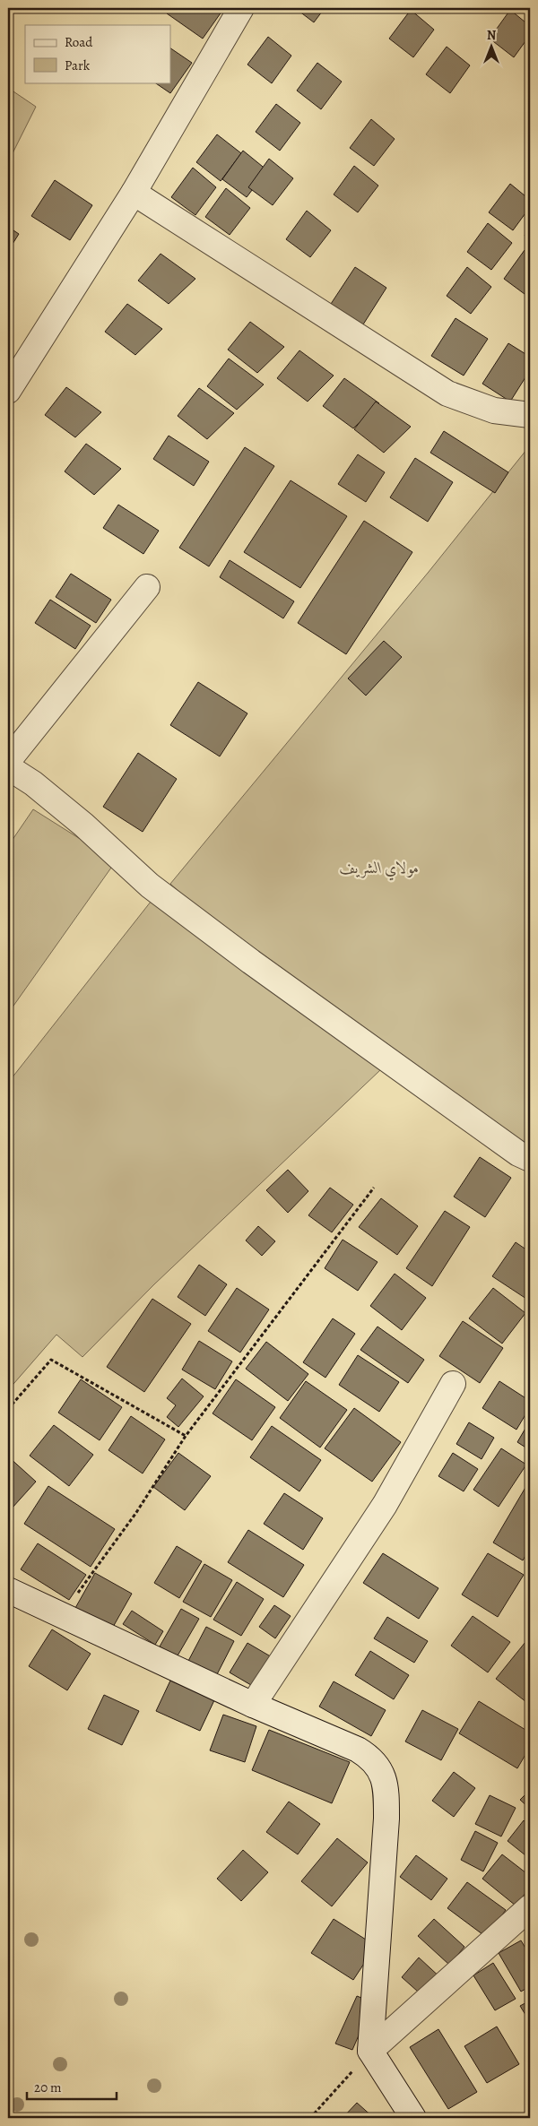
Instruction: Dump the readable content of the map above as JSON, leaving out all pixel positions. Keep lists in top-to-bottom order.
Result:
{
  "parks": ["مولاي الشريف"],
  "legend": ["Road", "Park"],
  "scale_bar": "20 m",
  "north": "top"
}
